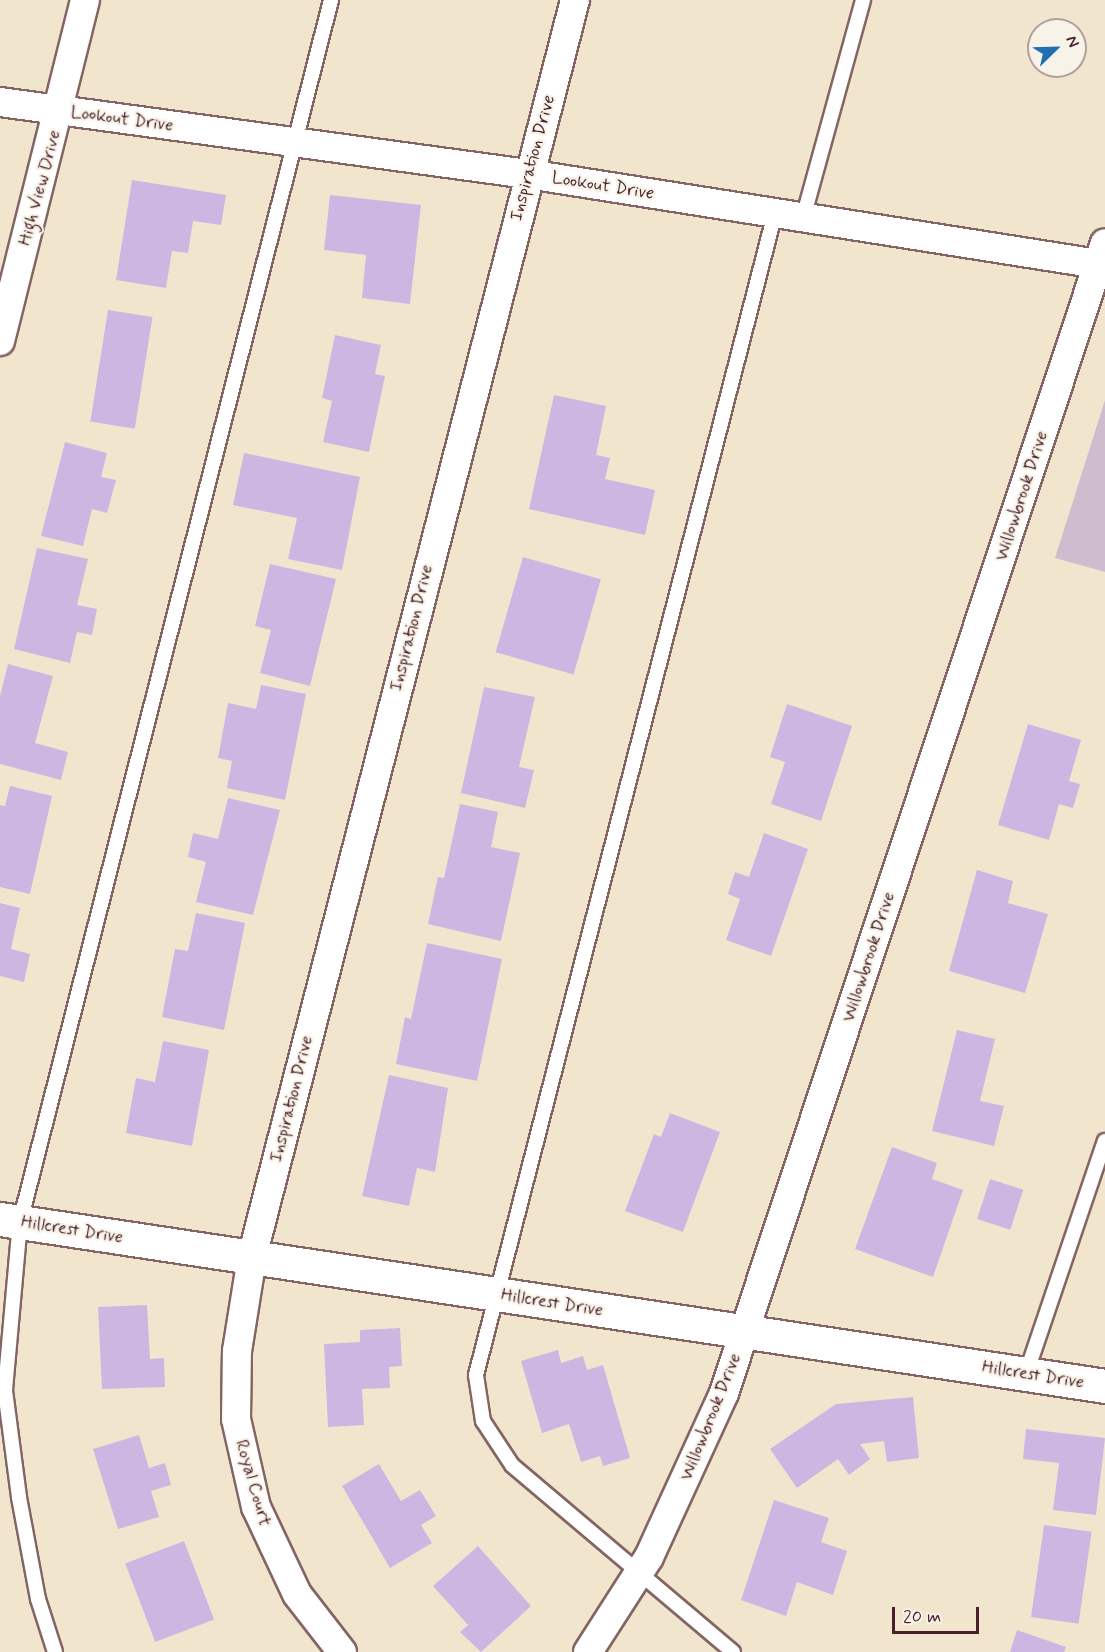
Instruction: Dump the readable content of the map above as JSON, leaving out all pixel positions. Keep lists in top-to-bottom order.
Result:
{
  "streets": {
    "street": [
      "Lookout Drive",
      "Inspiration Drive",
      "High View Drive",
      "Willowbrook Drive",
      "Hillcrest Drive",
      "Royal Court"
    ]
  },
  "crossings": [
    ["Lookout Drive", "Inspiration Drive"],
    ["Lookout Drive", "High View Drive"],
    ["Lookout Drive", "Willowbrook Drive"],
    ["Inspiration Drive", "Hillcrest Drive"],
    ["Inspiration Drive", "Royal Court"],
    ["Willowbrook Drive", "Hillcrest Drive"],
    ["Hillcrest Drive", "Royal Court"]
  ],
  "scale_bar": "20 m",
  "north": "top right"
}
